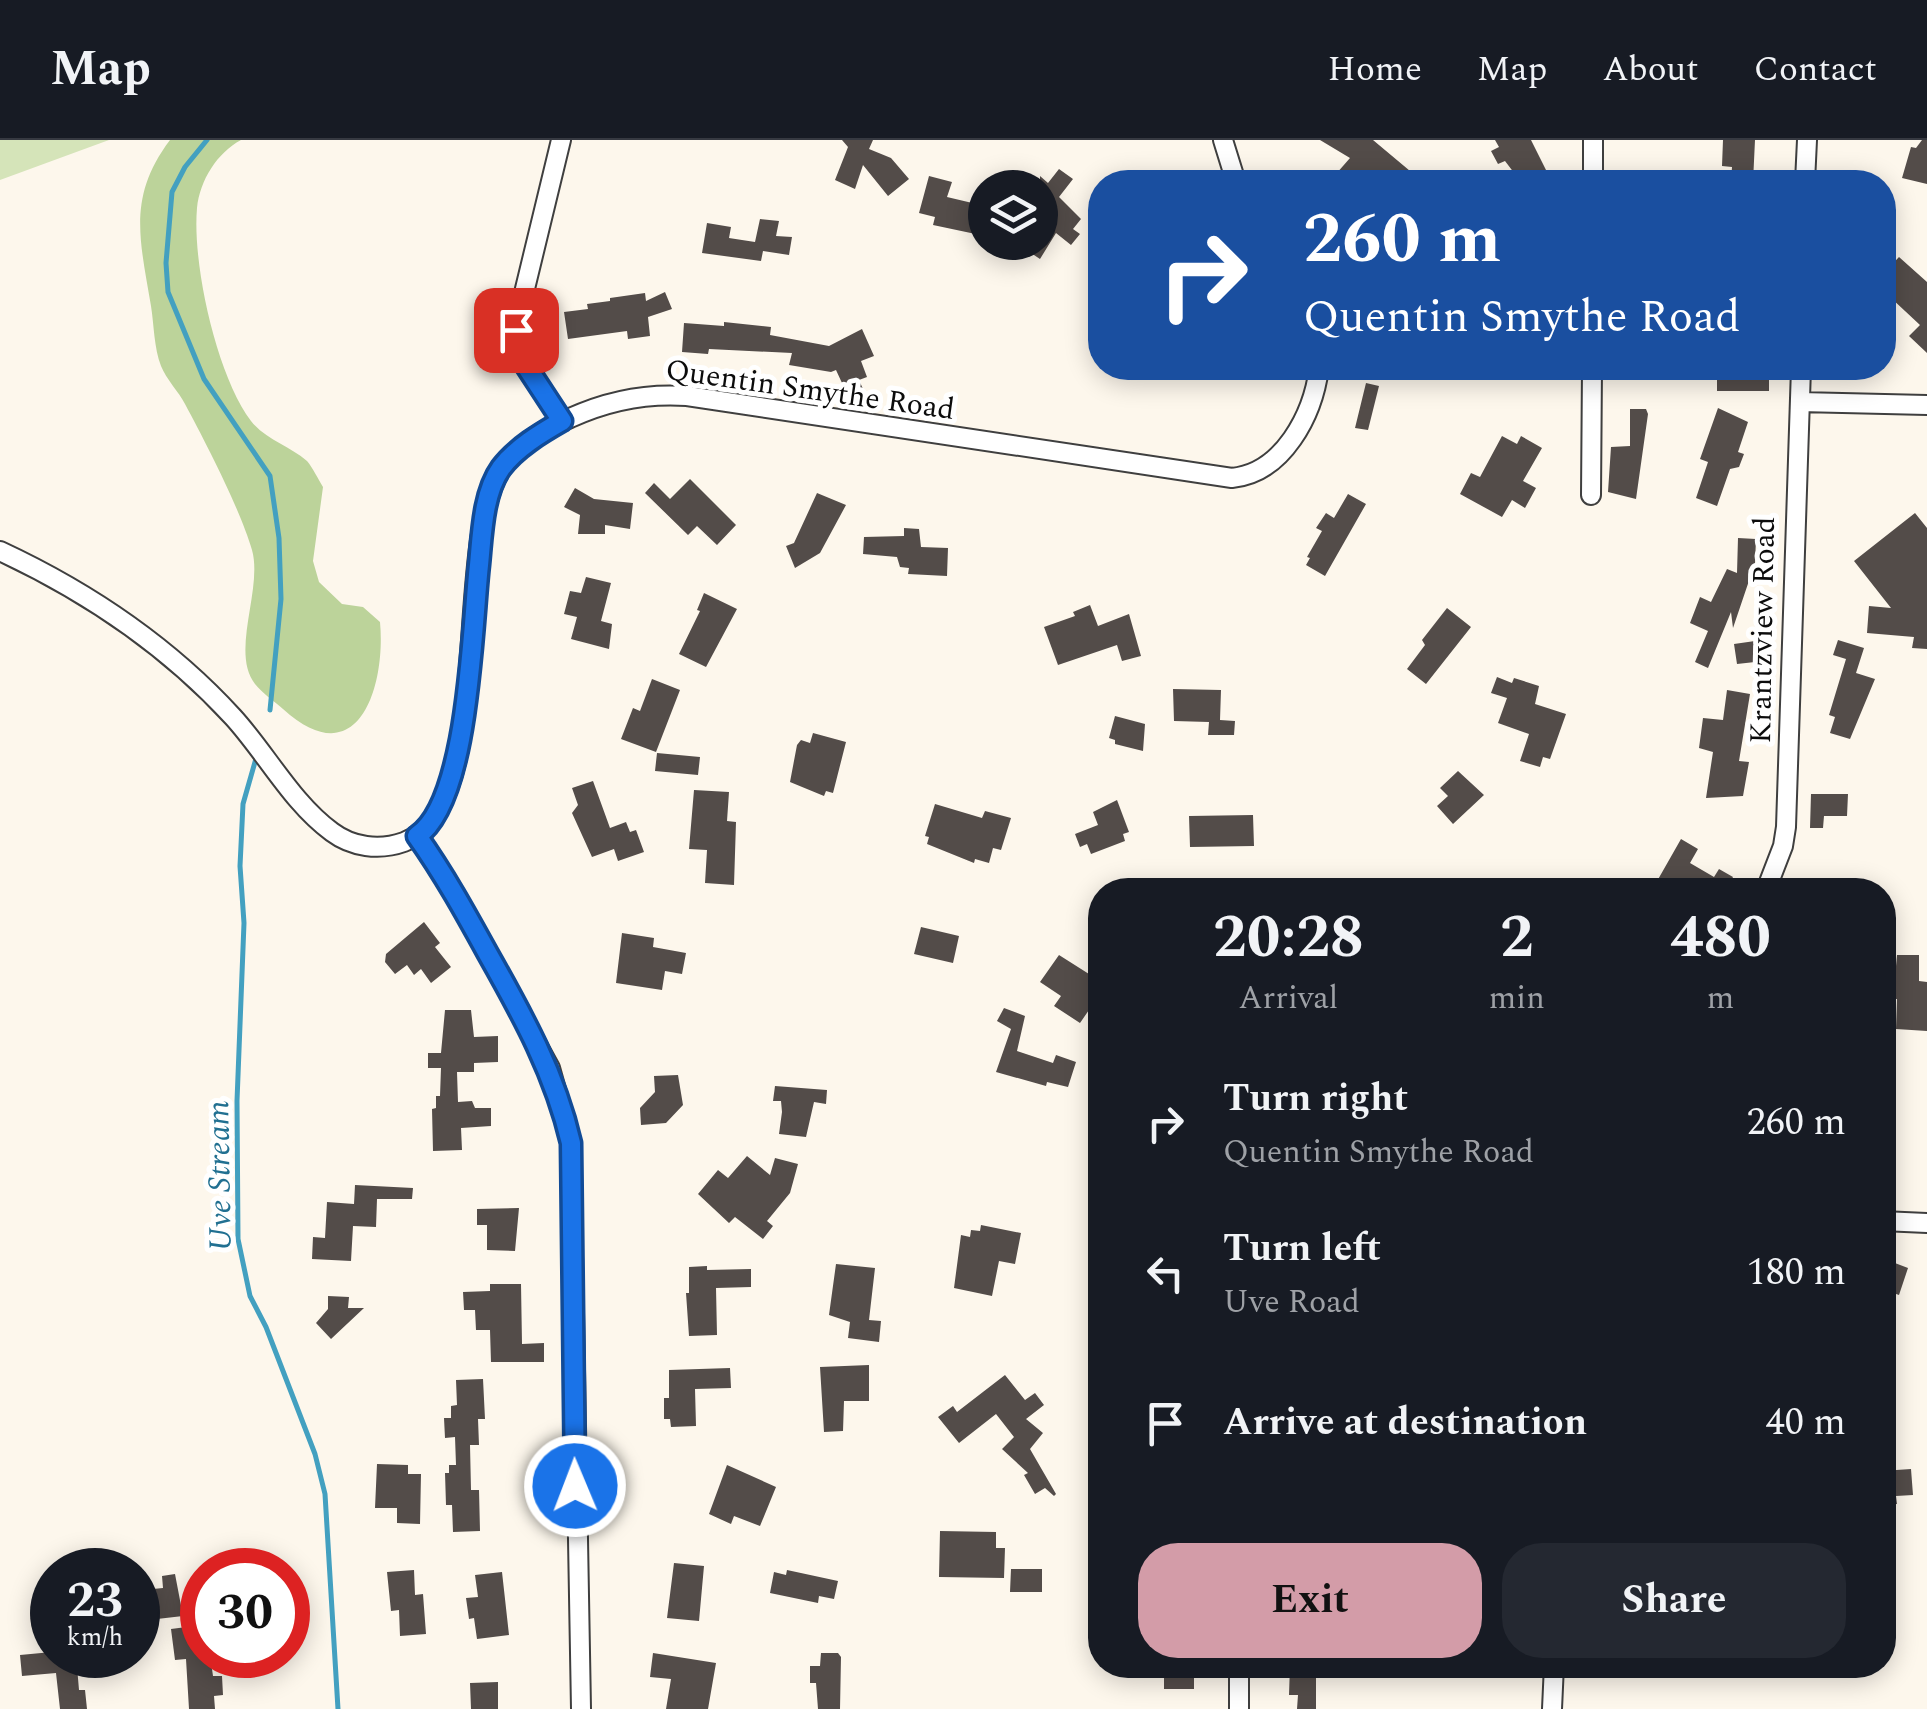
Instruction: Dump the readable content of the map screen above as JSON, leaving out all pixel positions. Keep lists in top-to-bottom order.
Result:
{
  "streets": {
    "street": ["Quentin Smythe Road", "Krantzview Road"]
  },
  "water": ["Uve Stream"],
  "page": {
    "header": "Map",
    "nav": [
      "Home",
      "Map",
      "About",
      "Contact"
    ],
    "turn": ["260 m", "Quentin Smythe Road"],
    "eta": [
      "20:28",
      "Arrival",
      "2",
      "min",
      "480",
      "m"
    ],
    "list": [
      {
        "name": "Turn right",
        "note": "Quentin Smythe Road",
        "value": "260 m"
      },
      {
        "name": "Turn left",
        "note": "Uve Road",
        "value": "180 m"
      },
      {
        "name": "Arrive at destination",
        "value": "40 m"
      }
    ],
    "buttons": ["Exit", "Share"],
    "speed": "23 km/h",
    "limit": "30"
  }
}
